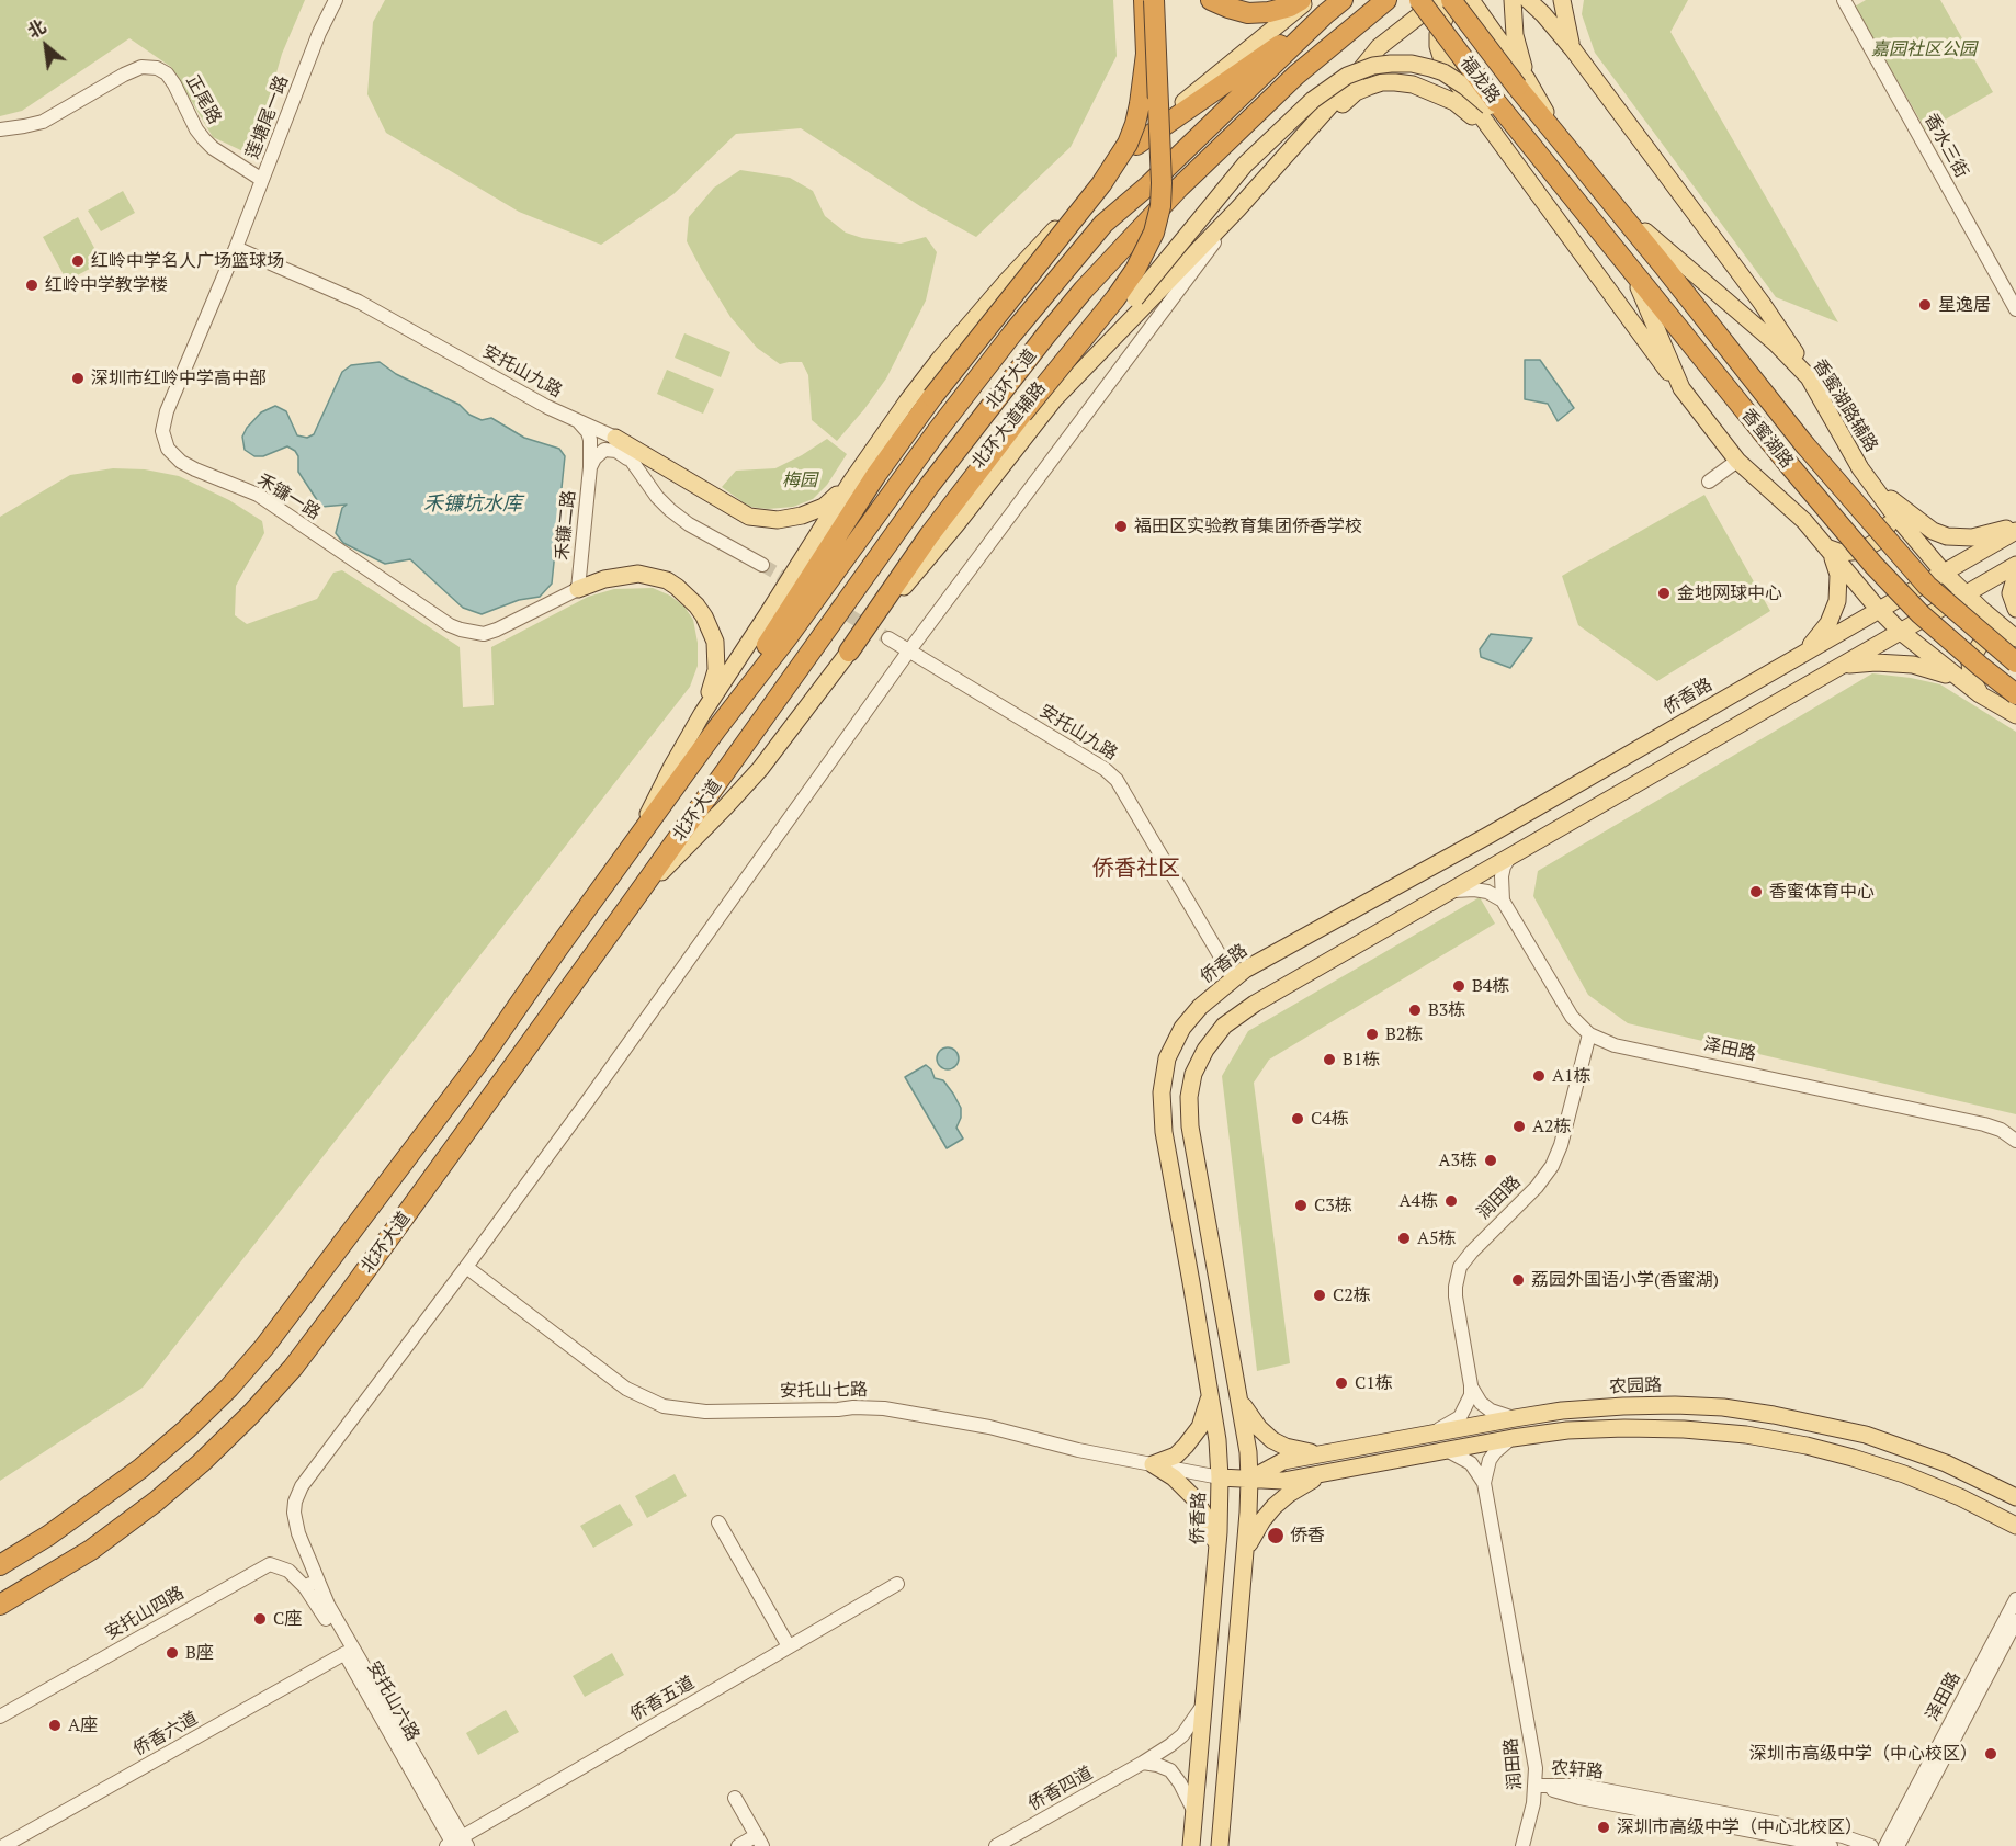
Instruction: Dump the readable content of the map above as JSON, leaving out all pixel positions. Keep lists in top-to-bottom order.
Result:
{
  "streets": {
    "highway": ["福龙路", "北环大道", "香蜜湖路"],
    "main road": [
      "香蜜湖路辅路",
      "北环大道辅路",
      "侨香路",
      "农园路"
    ],
    "street": [
      "正尾路",
      "莲塘尾一路",
      "香水三街",
      "安托山九路",
      "禾镰一路",
      "禾镰二路",
      "泽田路",
      "润田路",
      "安托山七路",
      "安托山四路",
      "侨香五道",
      "安托山六路",
      "侨香六道",
      "农轩路",
      "侨香四道"
    ]
  },
  "crossings": [
    ["福龙路", "香蜜湖路"],
    ["正尾路", "莲塘尾一路"],
    ["莲塘尾一路", "安托山九路"],
    ["莲塘尾一路", "禾镰一路"],
    ["安托山九路", "禾镰一路"],
    ["安托山九路", "禾镰二路"],
    ["安托山九路", "侨香路"],
    ["北环大道", "北环大道辅路"],
    ["香蜜湖路辅路", "香蜜湖路"],
    ["香蜜湖路辅路", "侨香路"],
    ["禾镰一路", "禾镰二路"],
    ["侨香路", "安托山七路"],
    ["侨香路", "侨香四道"],
    ["泽田路", "润田路"],
    ["润田路", "农园路"],
    ["润田路", "农轩路"],
    ["安托山七路", "安托山六路"],
    ["安托山四路", "安托山六路"],
    ["侨香五道", "安托山六路"],
    ["安托山六路", "侨香六道"]
  ],
  "districts": ["侨香社区"],
  "water": ["禾镰坑水库"],
  "parks": ["嘉园社区公园", "梅园"],
  "places": [
    "红岭中学名人广场篮球场",
    "红岭中学教学楼",
    "星逸居",
    "深圳市红岭中学高中部",
    "福田区实验教育集团侨香学校",
    "金地网球中心",
    "香蜜体育中心",
    "B4栋",
    "B3栋",
    "B2栋",
    "B1栋",
    "A1栋",
    "C4栋",
    "A2栋",
    "A3栋",
    "A4栋",
    "C3栋",
    "A5栋",
    "荔园外国语小学(香蜜湖)",
    "C2栋",
    "C1栋",
    "侨香",
    "C座",
    "B座",
    "A座",
    "深圳市高级中学（中心校区）",
    "深圳市高级中学（中心北校区）"
  ],
  "north": "top left"
}
